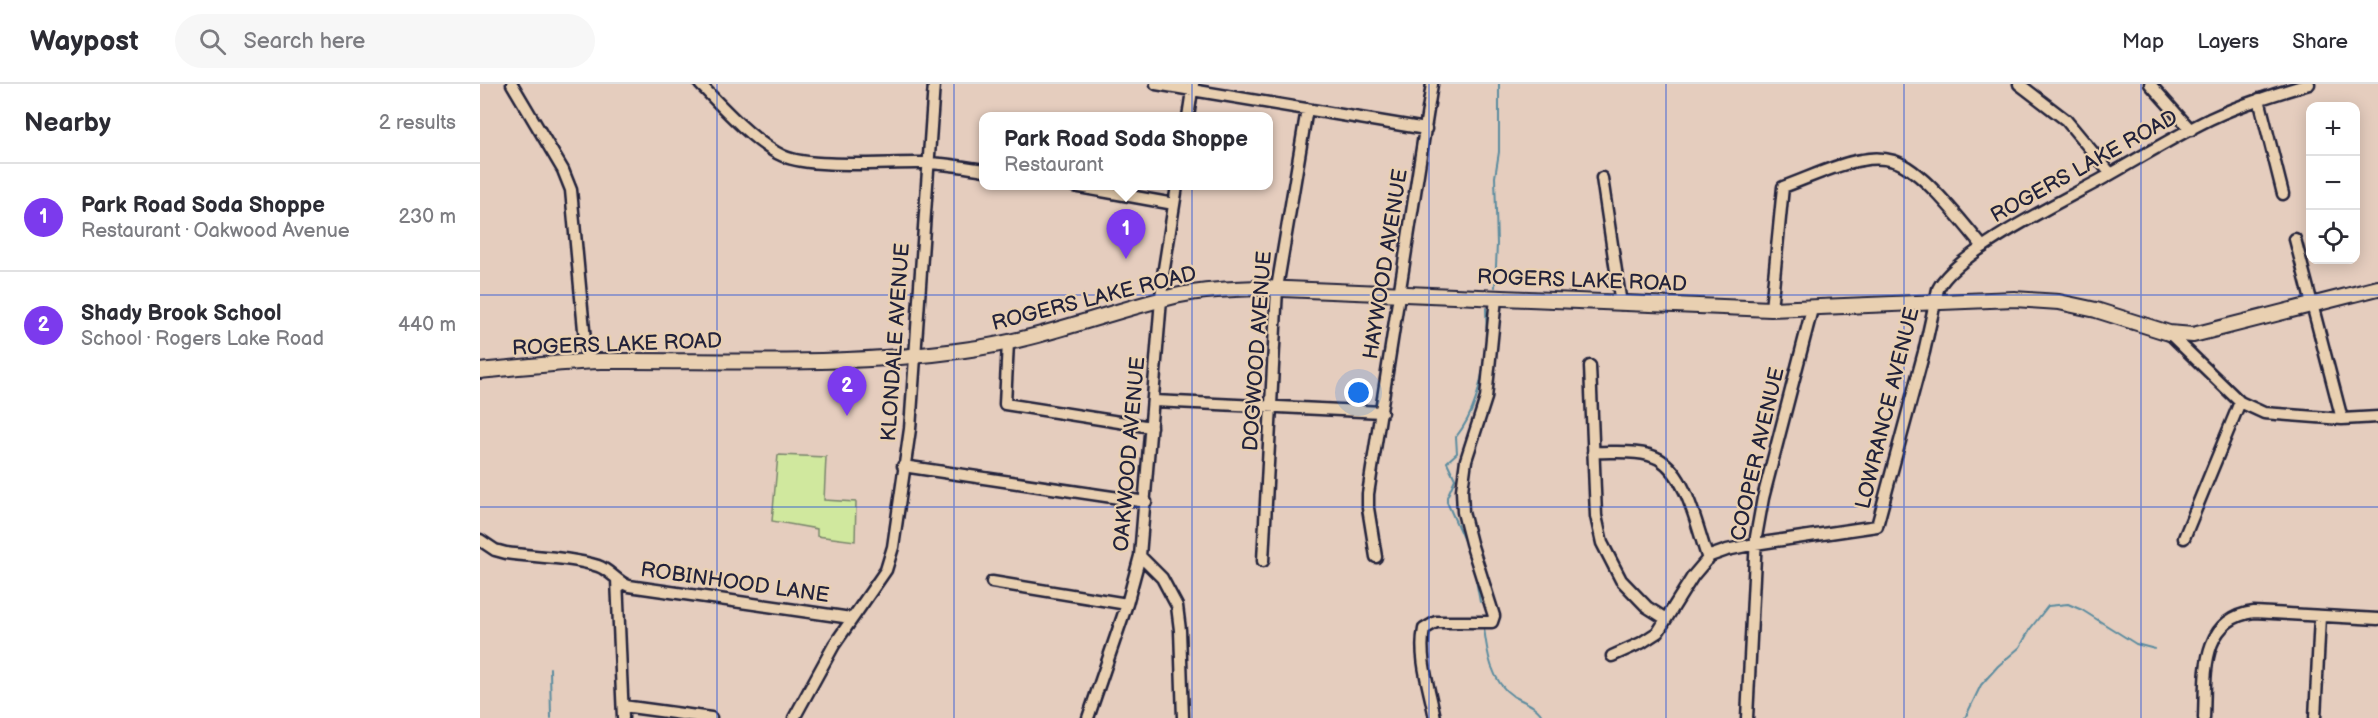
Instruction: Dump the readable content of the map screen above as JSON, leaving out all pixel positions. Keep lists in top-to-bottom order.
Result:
{
  "streets": {
    "main road": ["ROGERS LAKE ROAD"],
    "street": [
      "HAYWOOD AVENUE",
      "KLONDALE AVENUE",
      "DOGWOOD AVENUE",
      "LOWRANCE AVENUE",
      "OAKWOOD AVENUE",
      "COOPER AVENUE",
      "ROBINHOOD LANE"
    ]
  },
  "crossings": [
    ["ROGERS LAKE ROAD", "HAYWOOD AVENUE"],
    ["ROGERS LAKE ROAD", "KLONDALE AVENUE"],
    ["ROGERS LAKE ROAD", "DOGWOOD AVENUE"],
    ["ROGERS LAKE ROAD", "LOWRANCE AVENUE"],
    ["ROGERS LAKE ROAD", "OAKWOOD AVENUE"],
    ["ROGERS LAKE ROAD", "COOPER AVENUE"],
    ["KLONDALE AVENUE", "OAKWOOD AVENUE"],
    ["LOWRANCE AVENUE", "COOPER AVENUE"]
  ],
  "page": {
    "header": "Waypost",
    "search": "Search here",
    "nav": ["Map", "Layers", "Share"],
    "heading": ["Nearby", "2 results"],
    "map_buttons": ["+", "−"],
    "popup": ["Park Road Soda Shoppe", "Restaurant"],
    "list": [
      {
        "mark": "1",
        "name": "Park Road Soda Shoppe",
        "note": "Restaurant · Oakwood Avenue",
        "value": "230 m"
      },
      {
        "mark": "2",
        "name": "Shady Brook School",
        "note": "School · Rogers Lake Road",
        "value": "440 m"
      }
    ],
    "pins": ["1", "2"]
  }
}
